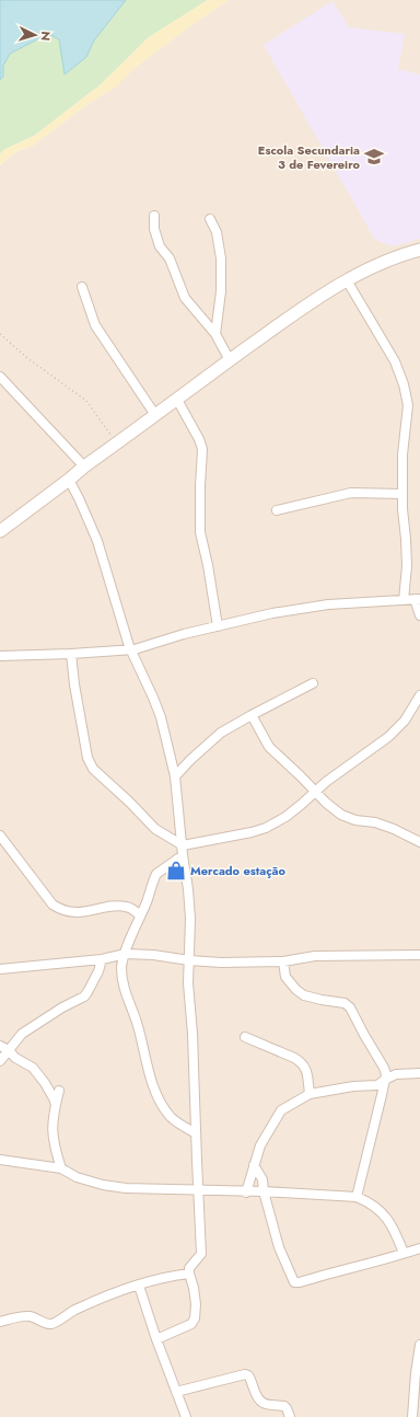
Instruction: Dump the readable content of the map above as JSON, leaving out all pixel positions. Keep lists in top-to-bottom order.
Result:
{
  "places": {
    "school or university": ["Escola Secundaria 3 de Fevereiro"],
    "shop": ["Mercado estação"]
  },
  "north": "right"
}
